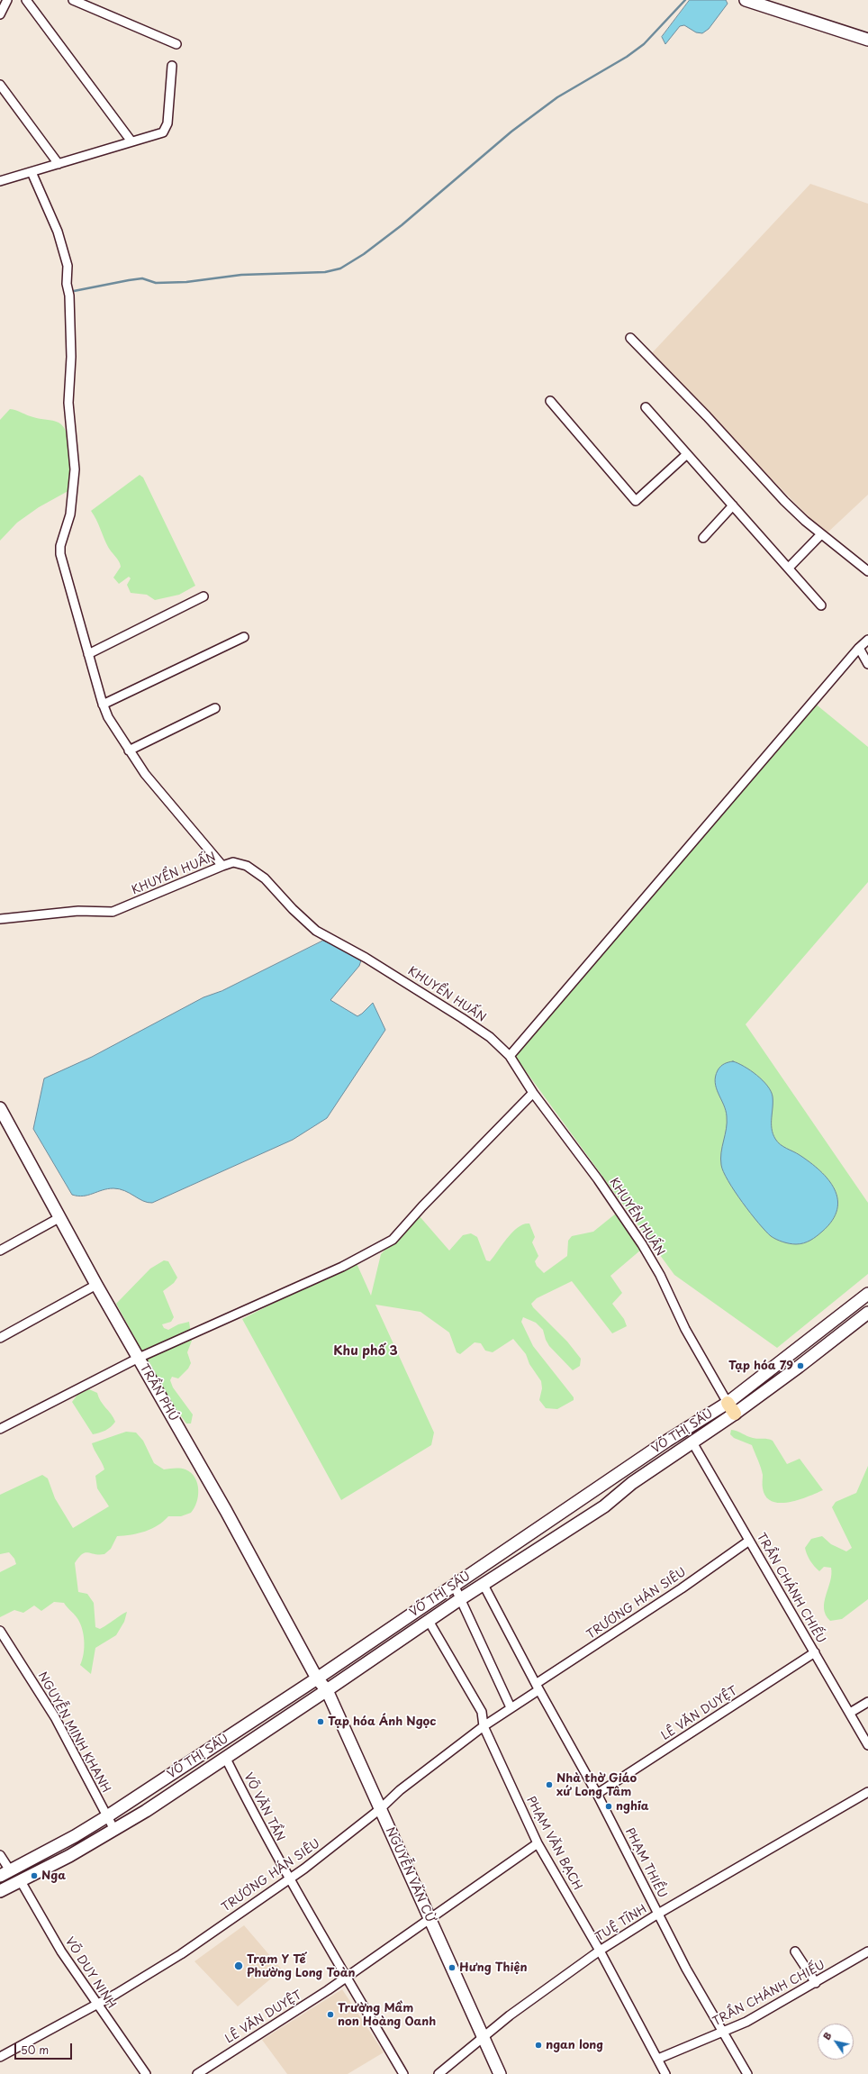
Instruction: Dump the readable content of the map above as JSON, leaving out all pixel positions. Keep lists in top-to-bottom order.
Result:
{
  "streets": {
    "main road": ["TRẦN PHÚ", "VÕ THỊ SÁU", "NGUYỄN VĂN CỪ"],
    "street": [
      "KHUYỂN HUẤN",
      "TRẦN CHÁNH CHIẾU",
      "TRƯƠNG HÁN SIÊU",
      "LÊ VĂN DUYỆT",
      "NGUYỄN MINH KHANH",
      "VÕ VĂN TẦN",
      "PHẠM VĂN BẠCH",
      "PHẠM THIỀU",
      "TUỆ TĨNH",
      "VÕ DUY NINH"
    ]
  },
  "crossings": [
    ["KHUYỂN HUẤN", "VÕ THỊ SÁU"],
    ["TRẦN PHÚ", "VÕ THỊ SÁU"],
    ["TRẦN PHÚ", "NGUYỄN VĂN CỪ"],
    ["VÕ THỊ SÁU", "TRẦN CHÁNH CHIẾU"],
    ["VÕ THỊ SÁU", "NGUYỄN MINH KHANH"],
    ["VÕ THỊ SÁU", "VÕ VĂN TẦN"],
    ["VÕ THỊ SÁU", "PHẠM VĂN BẠCH"],
    ["VÕ THỊ SÁU", "PHẠM THIỀU"],
    ["VÕ THỊ SÁU", "NGUYỄN VĂN CỪ"],
    ["VÕ THỊ SÁU", "VÕ DUY NINH"],
    ["TRẦN CHÁNH CHIẾU", "TRƯƠNG HÁN SIÊU"],
    ["TRẦN CHÁNH CHIẾU", "LÊ VĂN DUYỆT"],
    ["TRẦN CHÁNH CHIẾU", "PHẠM VĂN BẠCH"],
    ["TRẦN CHÁNH CHIẾU", "PHẠM THIỀU"],
    ["TRƯƠNG HÁN SIÊU", "VÕ VĂN TẦN"],
    ["TRƯƠNG HÁN SIÊU", "PHẠM VĂN BẠCH"],
    ["TRƯƠNG HÁN SIÊU", "PHẠM THIỀU"],
    ["TRƯƠNG HÁN SIÊU", "NGUYỄN VĂN CỪ"],
    ["TRƯƠNG HÁN SIÊU", "VÕ DUY NINH"],
    ["LÊ VĂN DUYỆT", "VÕ VĂN TẦN"],
    ["LÊ VĂN DUYỆT", "PHẠM VĂN BẠCH"],
    ["LÊ VĂN DUYỆT", "PHẠM THIỀU"],
    ["LÊ VĂN DUYỆT", "NGUYỄN VĂN CỪ"],
    ["PHẠM VĂN BẠCH", "TUỆ TĨNH"],
    ["PHẠM THIỀU", "TUỆ TĨNH"],
    ["NGUYỄN VĂN CỪ", "TUỆ TĨNH"]
  ],
  "districts": ["Khu phố 3"],
  "places": [
    "Tạp hóa 79",
    "Tạp hóa Ánh Ngọc",
    "Nhà thờ Giáo xứ Long Tâm",
    "nghĩa",
    "Nga",
    "Trạm Y Tế Phường Long Toàn",
    "Hưng Thiện",
    "Trường Mầm non Hoàng Oanh",
    "ngan long"
  ],
  "scale_bar": "50 m",
  "north": "top left"
}
